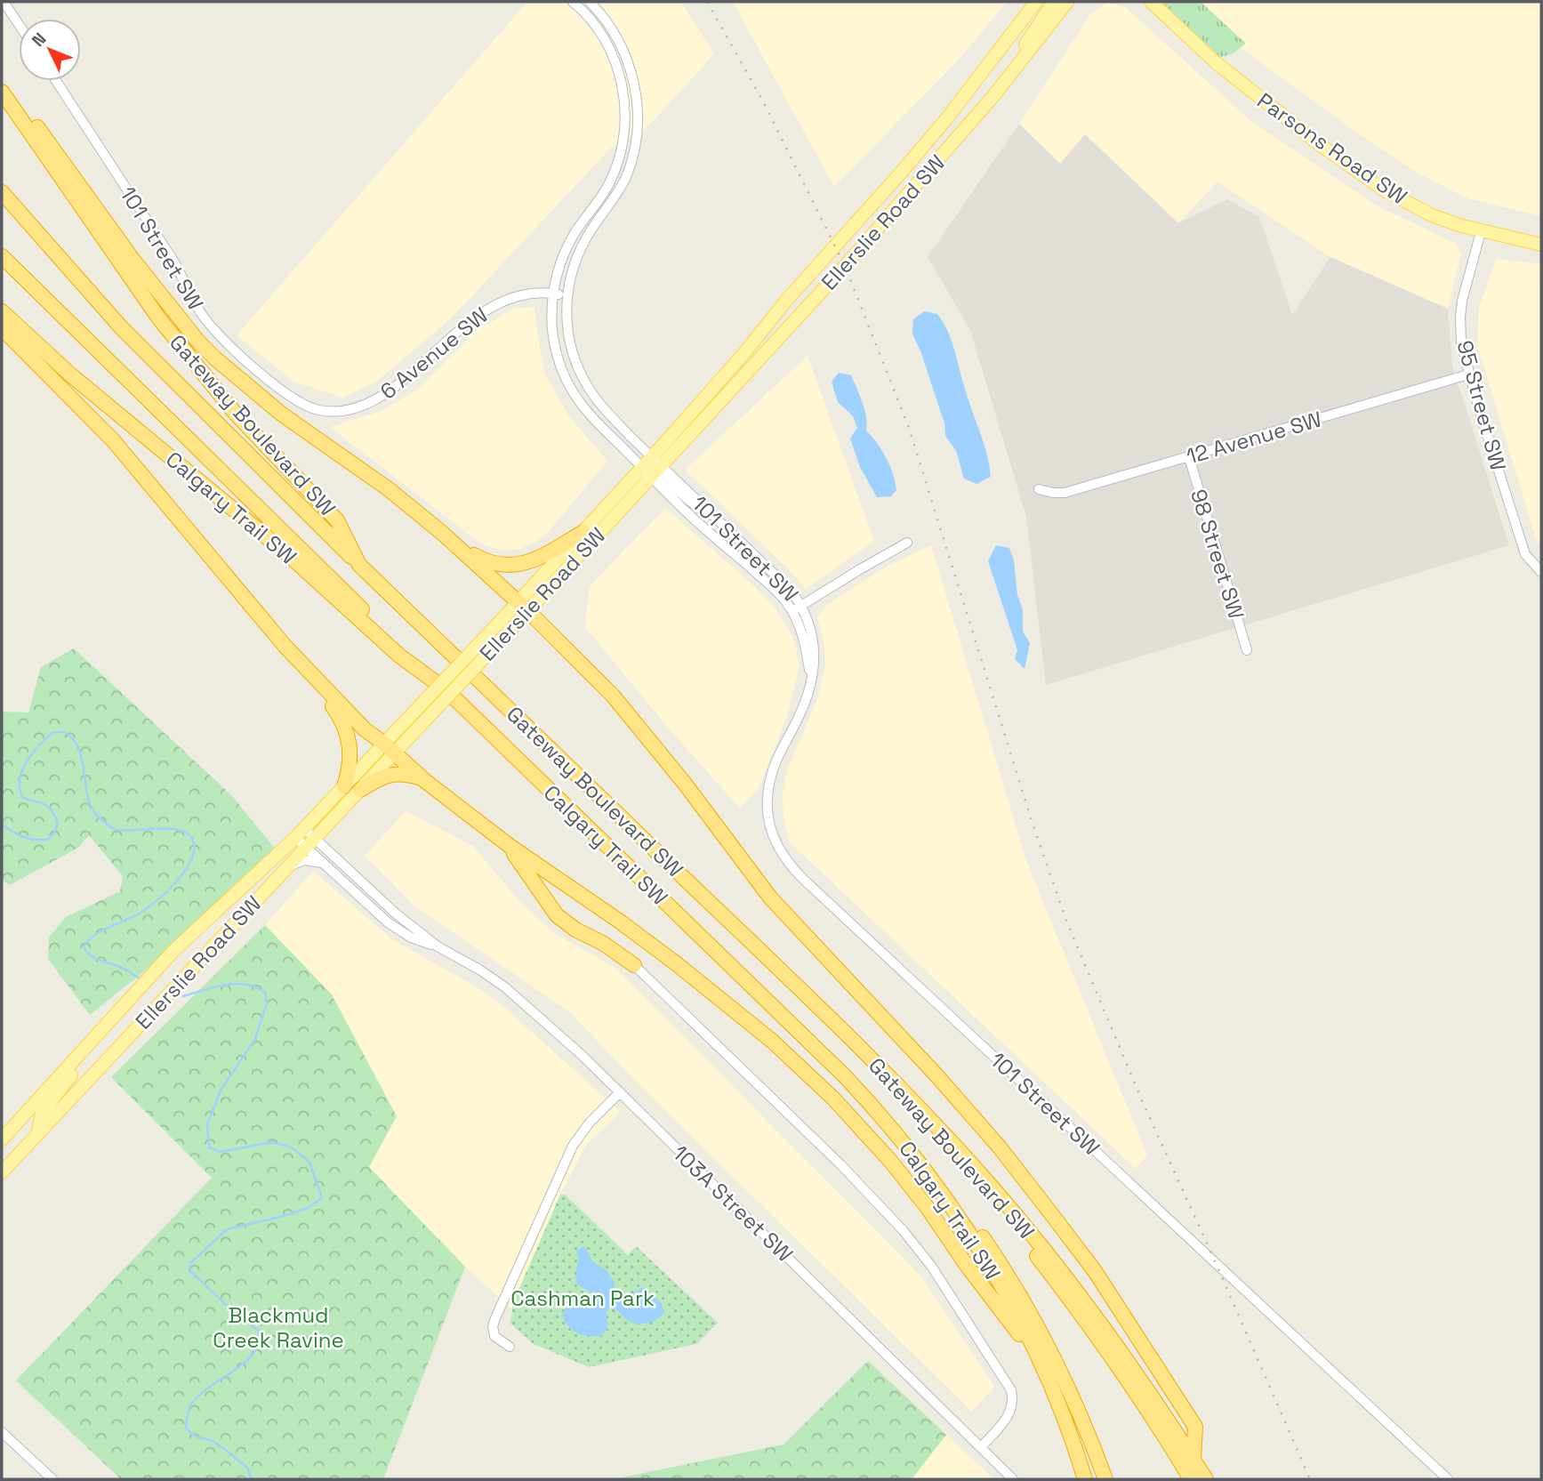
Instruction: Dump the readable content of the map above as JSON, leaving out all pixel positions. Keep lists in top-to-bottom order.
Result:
{
  "streets": {
    "highway": ["Gateway Boulevard SW", "Calgary Trail SW"],
    "main road": ["Parsons Road SW", "Ellerslie Road SW"],
    "street": [
      "101 Street SW",
      "6 Avenue SW",
      "95 Street SW",
      "12 Avenue SW",
      "98 Street SW",
      "103A Street SW"
    ]
  },
  "crossings": [
    ["Parsons Road SW", "95 Street SW"],
    ["Ellerslie Road SW", "101 Street SW"],
    ["Ellerslie Road SW", "103A Street SW"],
    ["101 Street SW", "6 Avenue SW"],
    ["95 Street SW", "12 Avenue SW"],
    ["12 Avenue SW", "98 Street SW"]
  ],
  "parks": ["Cashman Park", "Blackmud Creek Ravine"],
  "north": "top left"
}
